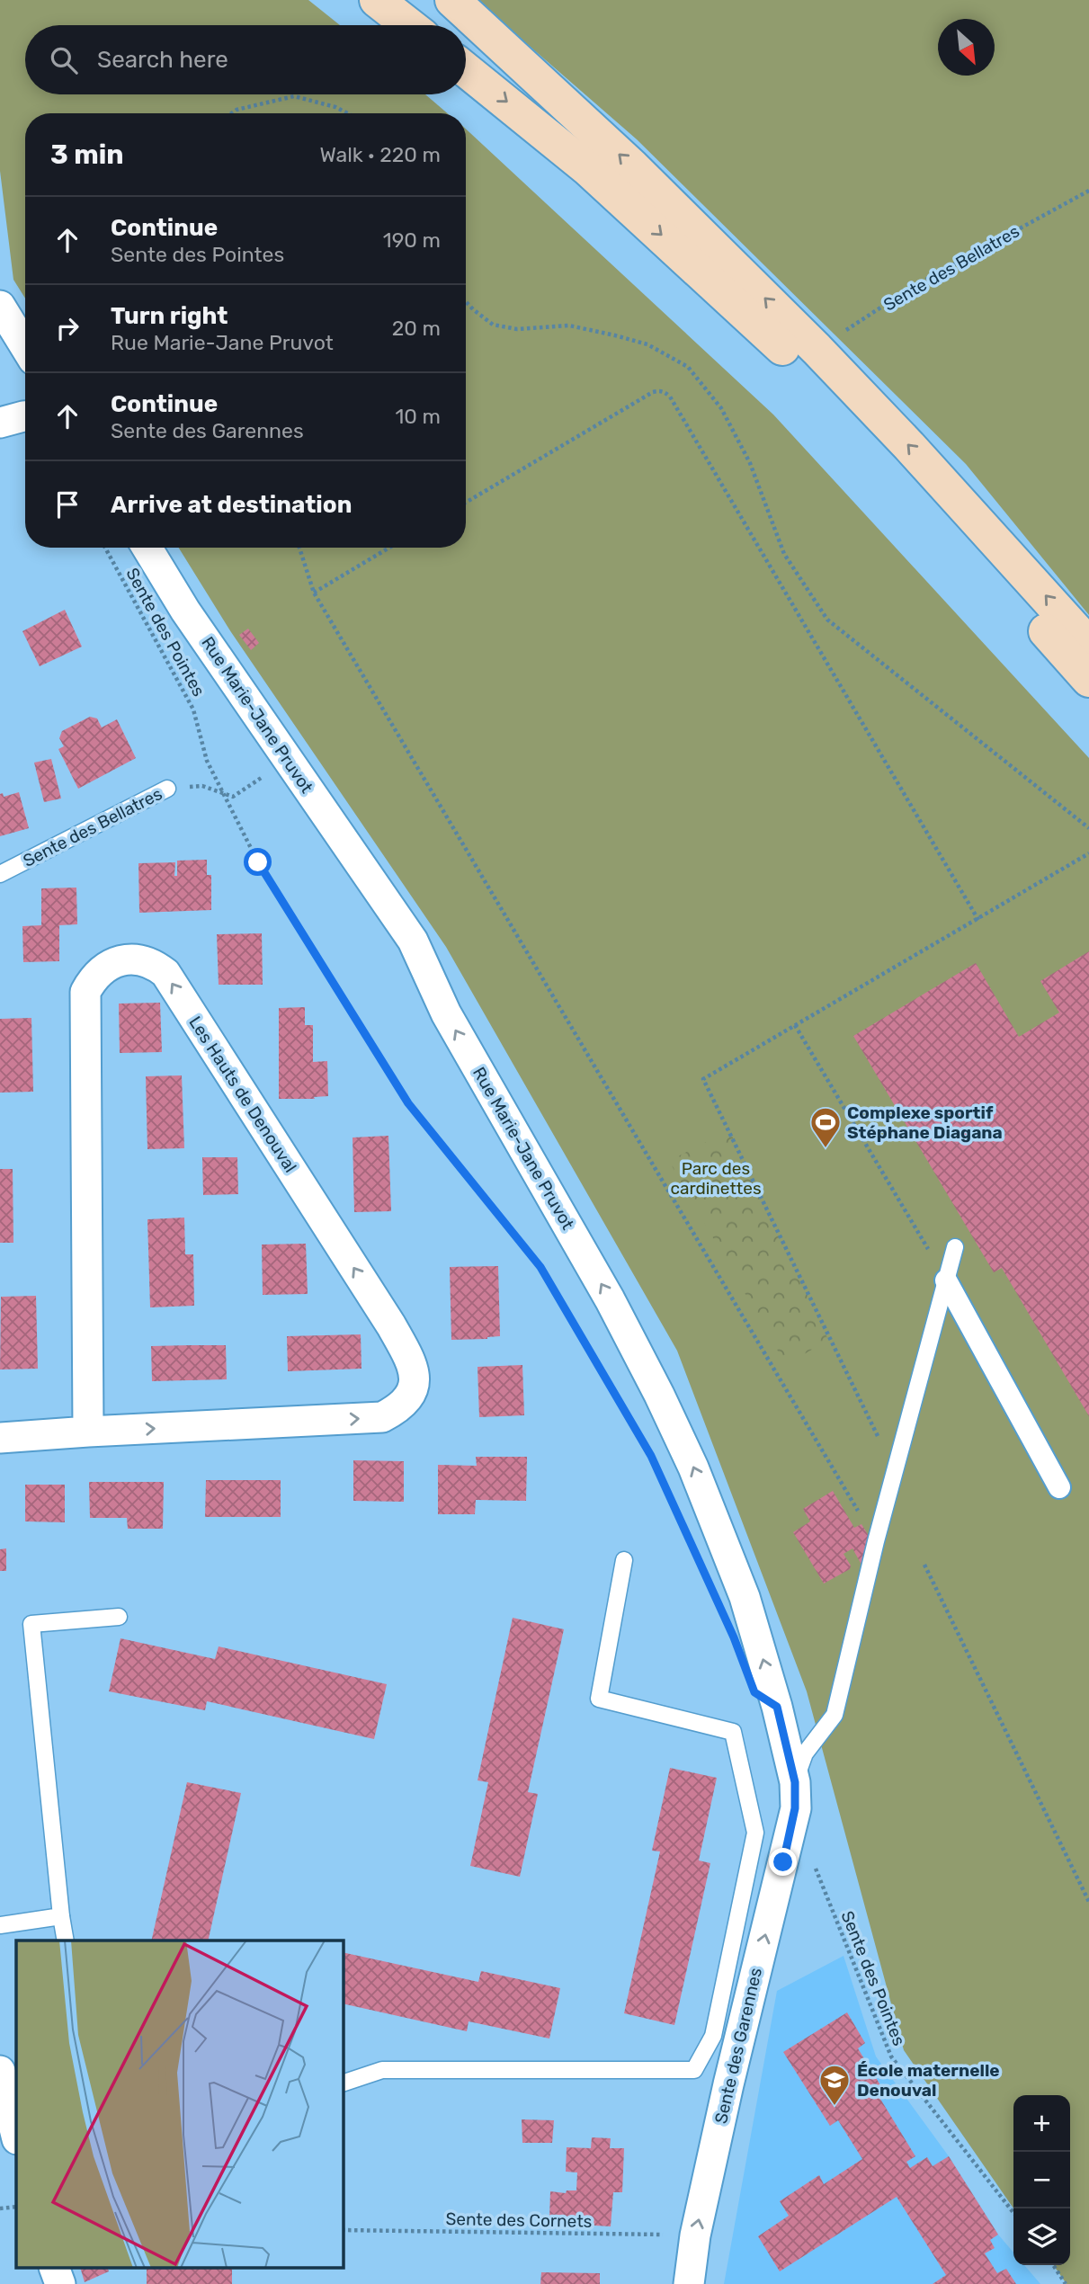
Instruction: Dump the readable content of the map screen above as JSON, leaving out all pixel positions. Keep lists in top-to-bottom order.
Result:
{
  "streets": {
    "street": ["Rue Marie-Jane Pruvot", "Les Hauts de Denouval", "Sente des Garennes"],
    "lane": ["Sente des Bellatres"],
    "path": ["Sente des Pointes", "Sente des Cornets"]
  },
  "crossings": [
    ["Sente des Bellatres", "Sente des Pointes"],
    ["Sente des Bellatres", "Rue Marie-Jane Pruvot"],
    ["Rue Marie-Jane Pruvot", "Sente des Garennes"],
    ["Sente des Garennes", "Sente des Cornets"]
  ],
  "one_way": ["Rue Marie-Jane Pruvot", "Sente des Garennes"],
  "parks": ["Parc des cardinettes"],
  "places": {
    "sports": ["Complexe sportif Stéphane Diagana"],
    "school or university": ["École maternelle Denouval"]
  },
  "north": "bottom right",
  "page": {
    "search": "Search here",
    "heading": ["3 min", "Walk · 220 m"],
    "list": [
      ["Continue", "Sente des Pointes", "190 m"],
      ["Turn right", "Rue Marie-Jane Pruvot", "20 m"],
      ["Continue", "Sente des Garennes", "10 m"],
      "Arrive at destination"
    ],
    "map_buttons": ["+", "−"]
  }
}
